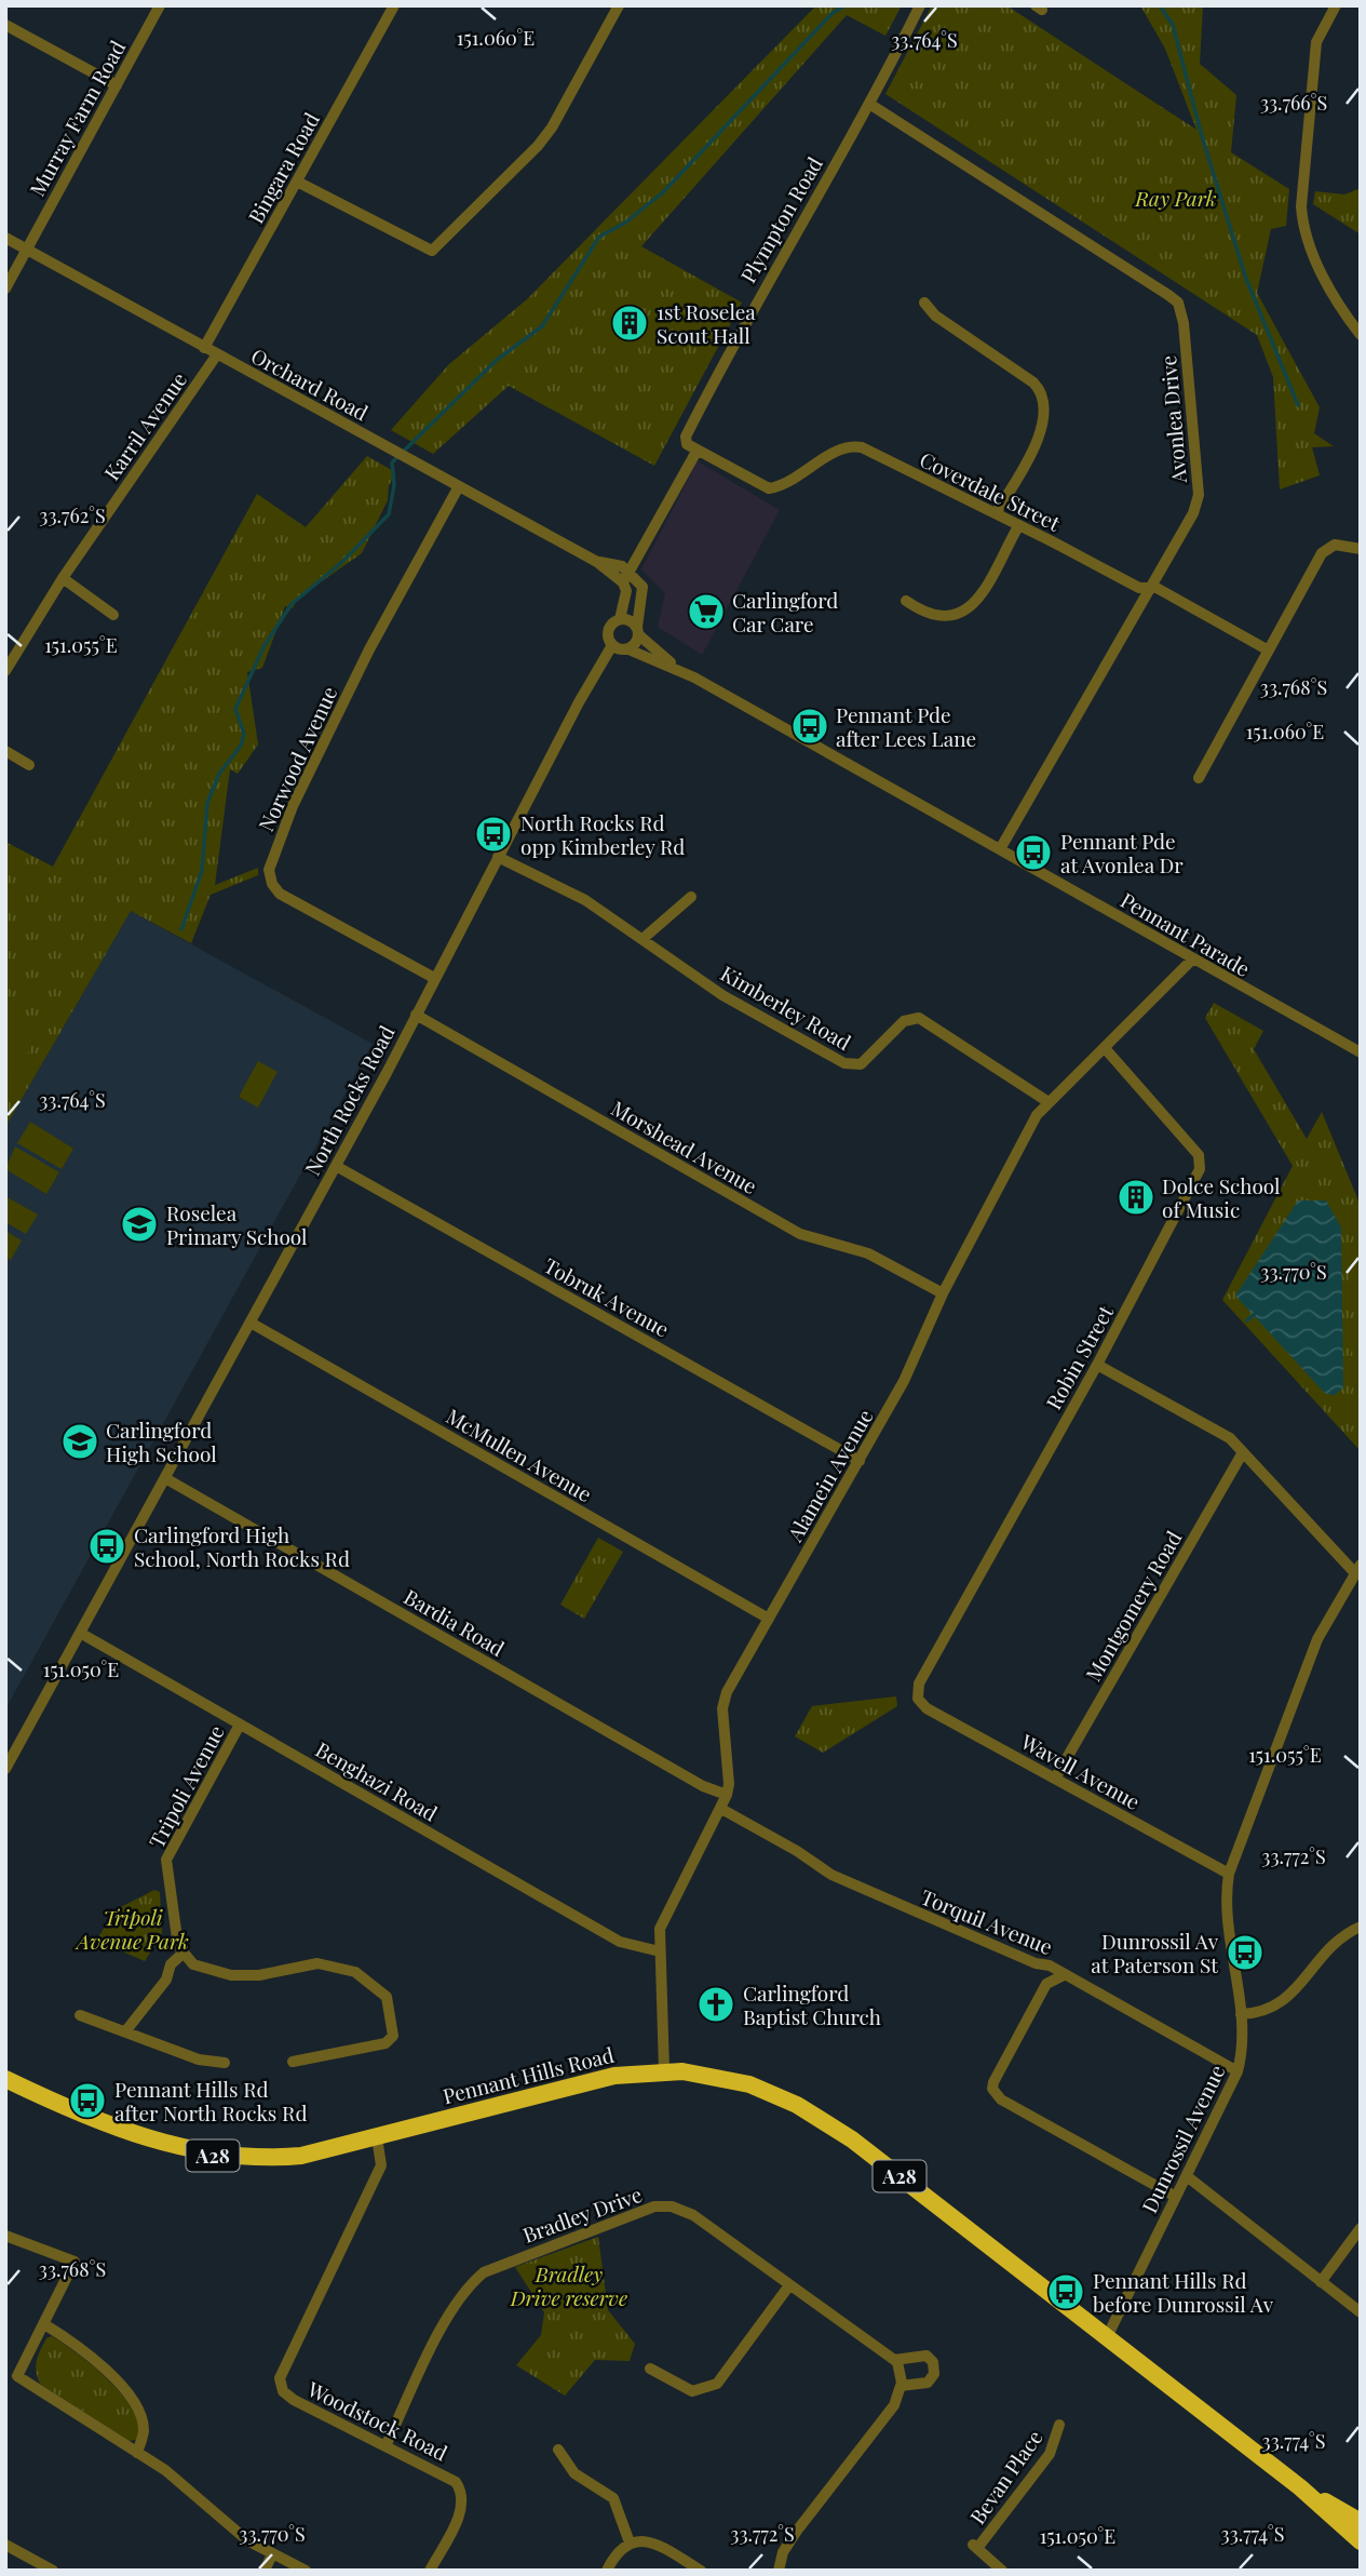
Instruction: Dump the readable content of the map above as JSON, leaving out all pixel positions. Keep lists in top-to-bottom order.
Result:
{
  "streets": {
    "highway": ["Pennant Hills Road", "A28"],
    "street": [
      "Murray Farm Road",
      "Bingara Road",
      "Plympton Road",
      "Orchard Road",
      "Avonlea Drive",
      "Karril Avenue",
      "Coverdale Street",
      "Norwood Avenue",
      "Pennant Parade",
      "Kimberley Road",
      "North Rocks Road",
      "Morshead Avenue",
      "Tobruk Avenue",
      "Robin Street",
      "McMullen Avenue",
      "Alamein Avenue",
      "Montgomery Road",
      "Bardia Road",
      "Wavell Avenue",
      "Benghazi Road",
      "Tripoli Avenue",
      "Torquil Avenue",
      "Dunrossil Avenue",
      "Bradley Drive",
      "Woodstock Road",
      "Bevan Place"
    ]
  },
  "crossings": [
    ["Murray Farm Road", "Orchard Road"],
    ["Bingara Road", "Orchard Road"],
    ["Plympton Road", "Avonlea Drive"],
    ["Plympton Road", "Coverdale Street"],
    ["Orchard Road", "Karril Avenue"],
    ["Orchard Road", "Norwood Avenue"],
    ["Avonlea Drive", "Coverdale Street"],
    ["Avonlea Drive", "Pennant Parade"],
    ["Norwood Avenue", "North Rocks Road"],
    ["Pennant Parade", "North Rocks Road"],
    ["Pennant Parade", "Alamein Avenue"],
    ["Kimberley Road", "North Rocks Road"],
    ["Kimberley Road", "Alamein Avenue"],
    ["North Rocks Road", "Morshead Avenue"],
    ["North Rocks Road", "Tobruk Avenue"],
    ["North Rocks Road", "McMullen Avenue"],
    ["North Rocks Road", "Bardia Road"],
    ["North Rocks Road", "Benghazi Road"],
    ["Morshead Avenue", "Alamein Avenue"],
    ["Tobruk Avenue", "Alamein Avenue"],
    ["Robin Street", "Alamein Avenue"],
    ["Robin Street", "Wavell Avenue"],
    ["McMullen Avenue", "Alamein Avenue"],
    ["Alamein Avenue", "Bardia Road"],
    ["Alamein Avenue", "Benghazi Road"],
    ["Alamein Avenue", "Torquil Avenue"],
    ["Alamein Avenue", "Pennant Hills Road"],
    ["Montgomery Road", "Wavell Avenue"],
    ["Wavell Avenue", "Dunrossil Avenue"],
    ["Benghazi Road", "Tripoli Avenue"],
    ["Torquil Avenue", "Dunrossil Avenue"],
    ["Pennant Hills Road", "Dunrossil Avenue"],
    ["Pennant Hills Road", "Woodstock Road"],
    ["Bradley Drive", "Woodstock Road"]
  ],
  "parks": ["Ray Park", "Tripoli Avenue Park", "Bradley Drive reserve"],
  "places": {
    "building": ["1st Roselea Scout Hall", "Dolce School of Music"],
    "supermarket": ["Carlingford Car Care"],
    "bus stop": [
      "Pennant Pde after Lees Lane",
      "North Rocks Rd opp Kimberley Rd",
      "Pennant Pde at Avonlea Dr",
      "Carlingford High School, North Rocks Rd",
      "Dunrossil Av at Paterson St",
      "Pennant Hills Rd after North Rocks Rd",
      "Pennant Hills Rd before Dunrossil Av"
    ],
    "school or university": ["Roselea Primary School", "Carlingford High School"],
    "church": ["Carlingford Baptist Church"]
  },
  "coordinates": [
    "151.060°E",
    "33.764°S",
    "33.766°S",
    "33.762°S",
    "151.055°E",
    "33.768°S",
    "33.770°S",
    "151.050°E",
    "33.772°S",
    "33.774°S"
  ]
}
